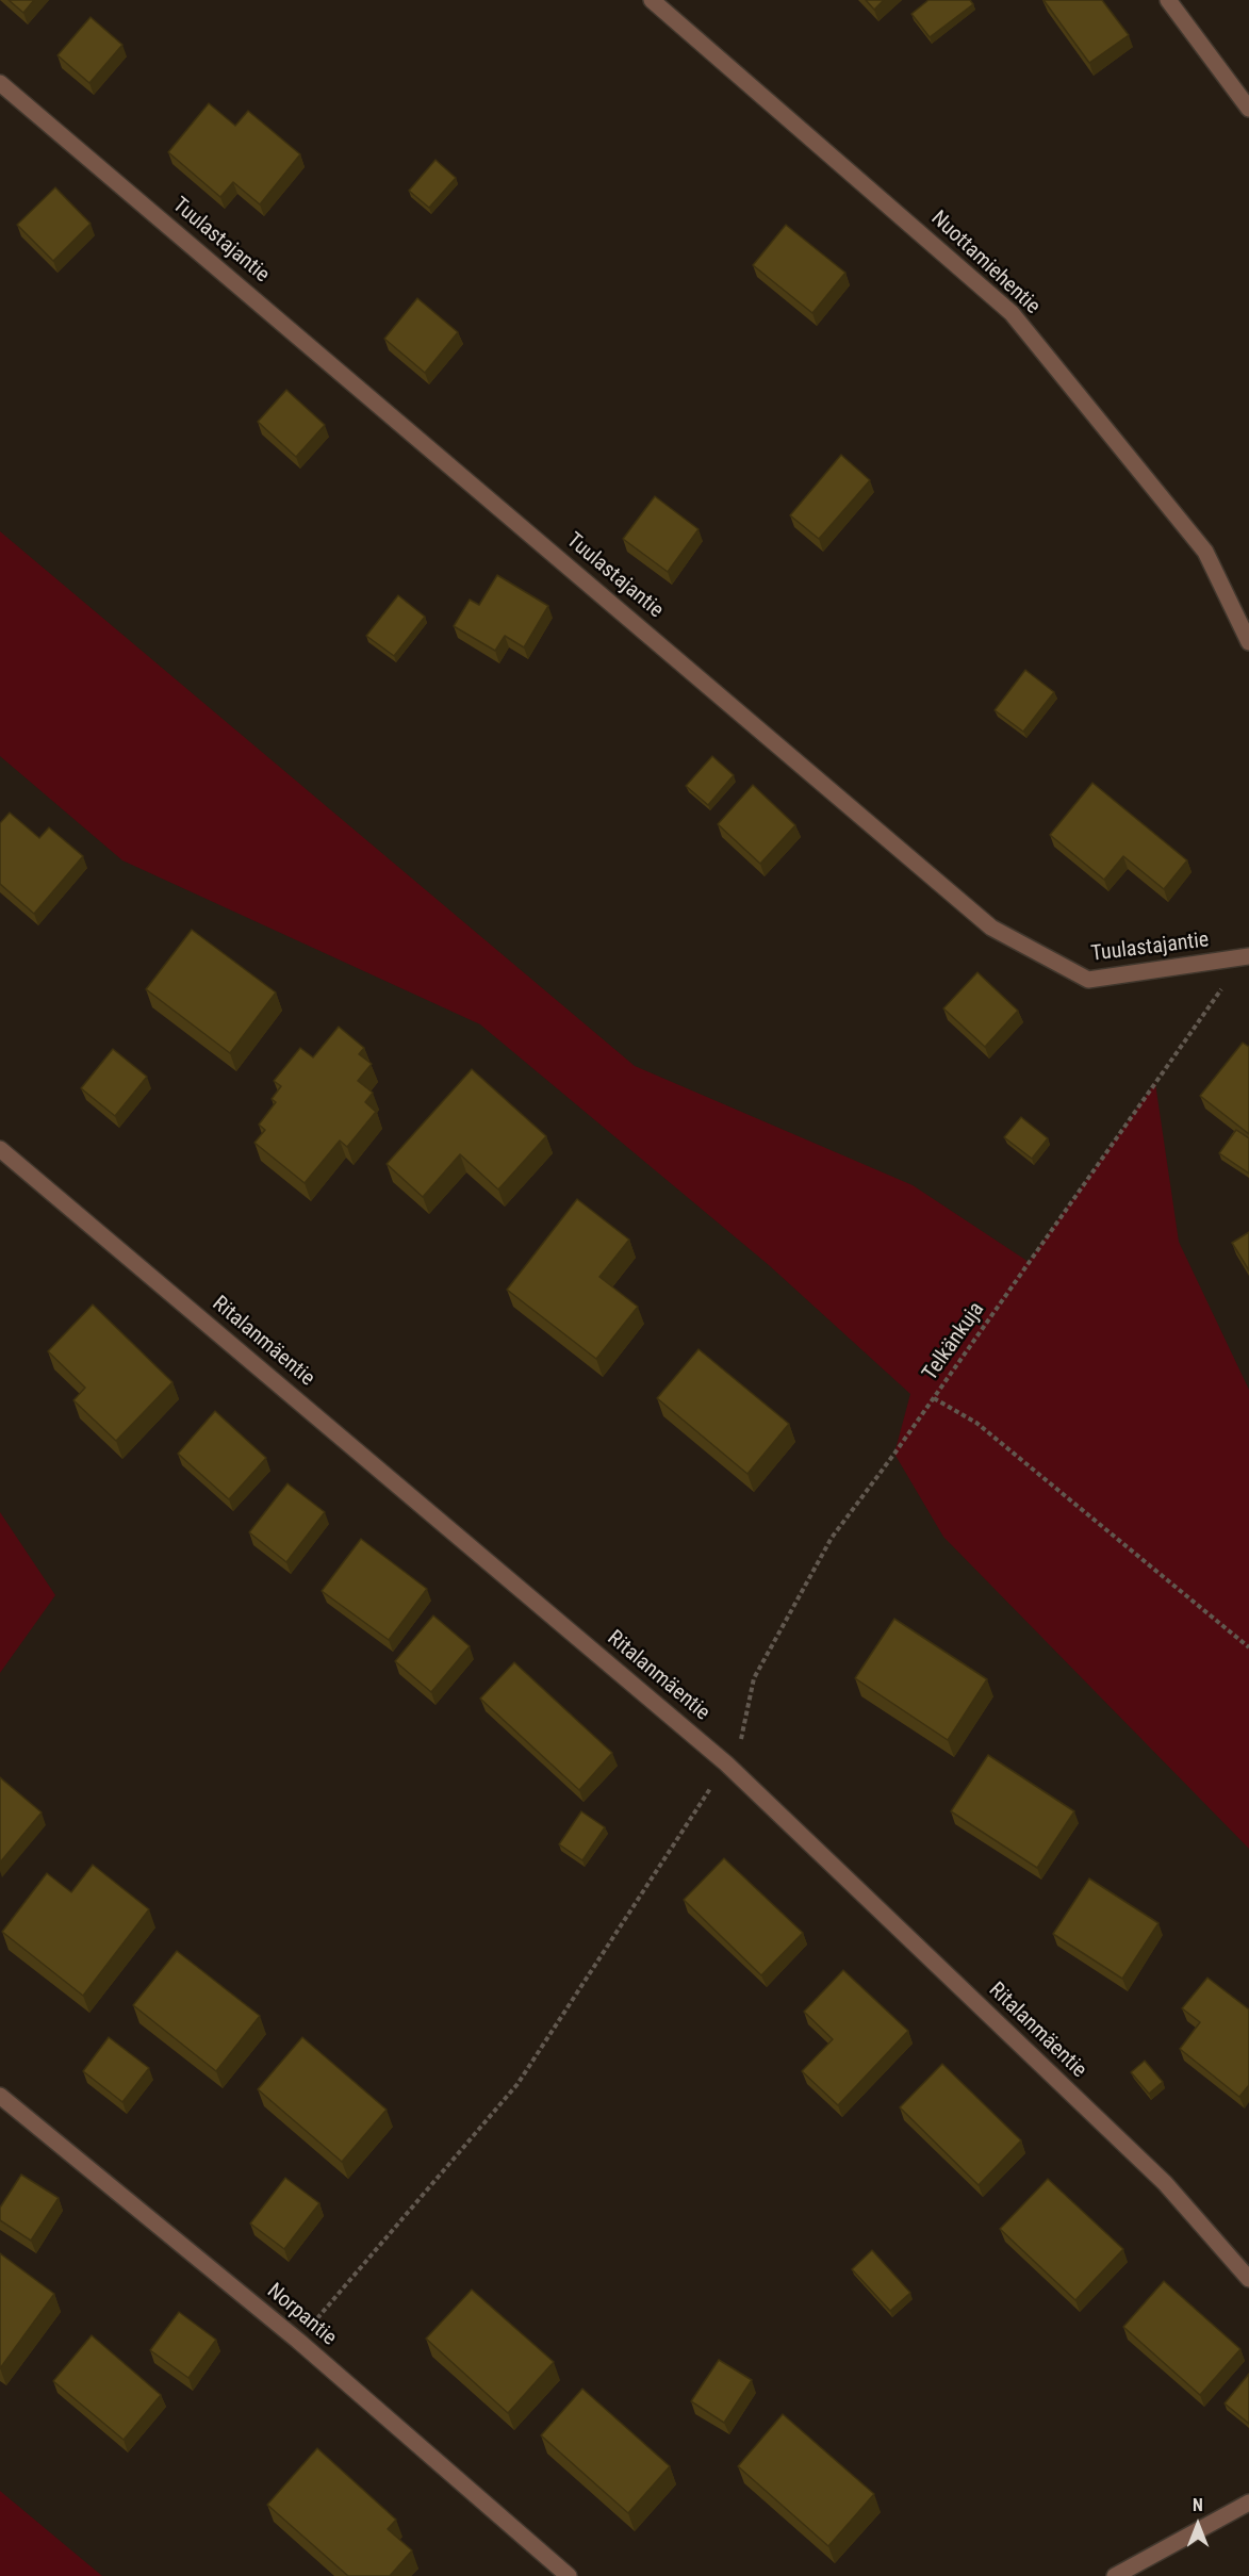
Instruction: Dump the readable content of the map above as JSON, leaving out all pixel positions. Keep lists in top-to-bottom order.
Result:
{
  "streets": {
    "street": [
      "Tuulastajantie",
      "Nuottamiehentie",
      "Ritalanmäentie",
      "Norpantie"
    ],
    "path": ["Telkänkuja"]
  },
  "crossings": [
    ["Tuulastajantie", "Telkänkuja"],
    ["Ritalanmäentie", "Telkänkuja"],
    ["Telkänkuja", "Norpantie"]
  ],
  "north": "top"
}
